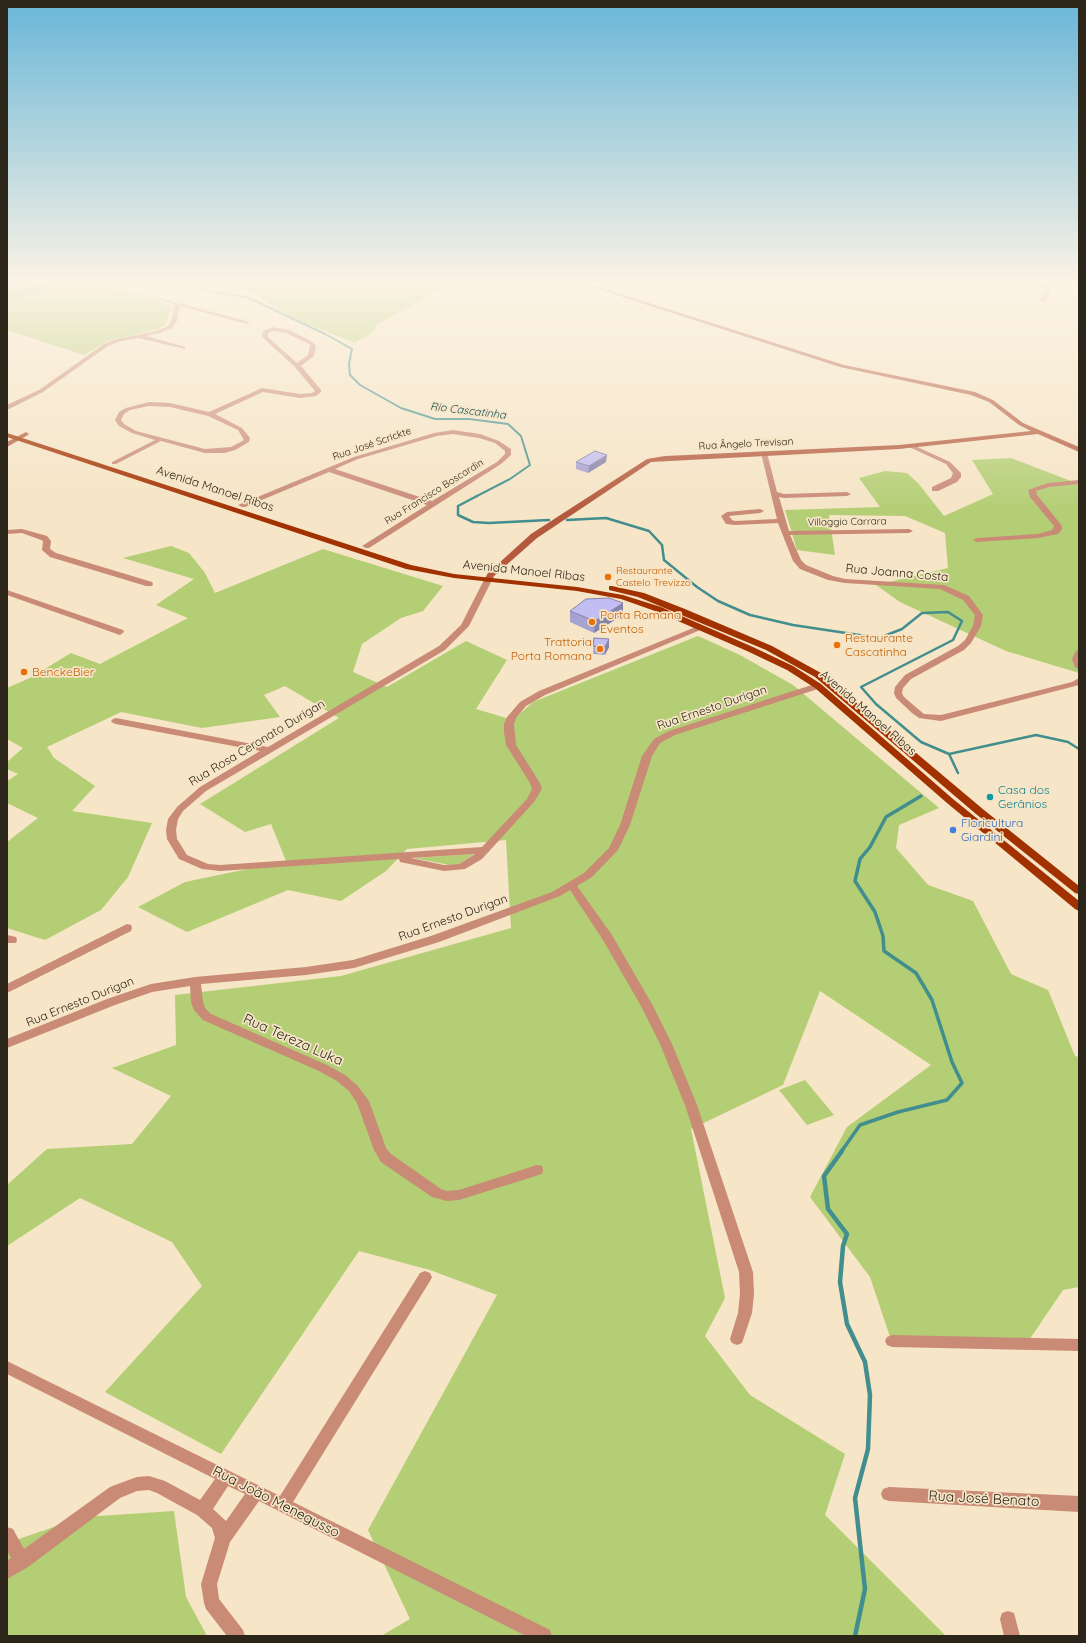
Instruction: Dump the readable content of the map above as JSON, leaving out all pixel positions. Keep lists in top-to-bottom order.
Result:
{
  "streets": {
    "main road": ["Avenida Manoel Ribas"],
    "street": [
      "Rua José Scrickte",
      "Rua Ângelo Trevisan",
      "Rua Francisco Boscardin",
      "Villaggio Carrara",
      "Rua Joanna Costa",
      "Rua Ernesto Durigan",
      "Rua Rosa Ceronato Durigan",
      "Rua Tereza Luka",
      "Rua José Benato",
      "Rua João Menegusso"
    ]
  },
  "crossings": [
    ["Rua José Scrickte", "Avenida Manoel Ribas"],
    ["Rua José Scrickte", "Rua Francisco Boscardin"],
    ["Rua Ângelo Trevisan", "Avenida Manoel Ribas"],
    ["Rua Ângelo Trevisan", "Rua Joanna Costa"],
    ["Rua Ângelo Trevisan", "Rua Rosa Ceronato Durigan"],
    ["Avenida Manoel Ribas", "Rua Francisco Boscardin"],
    ["Avenida Manoel Ribas", "Rua Ernesto Durigan"],
    ["Avenida Manoel Ribas", "Rua Rosa Ceronato Durigan"],
    ["Villaggio Carrara", "Rua Joanna Costa"],
    ["Rua Ernesto Durigan", "Rua Tereza Luka"]
  ],
  "water": ["Rio Cascatinha"],
  "places": [
    "Restaurante Castelo Trevizzo",
    "Porta Romana Eventos",
    "Restaurante Cascatinha",
    "Trattoria Porta Romana",
    "BenckeBier",
    "Casa dos Gerânios",
    "Floricultura Giardini"
  ]
}
